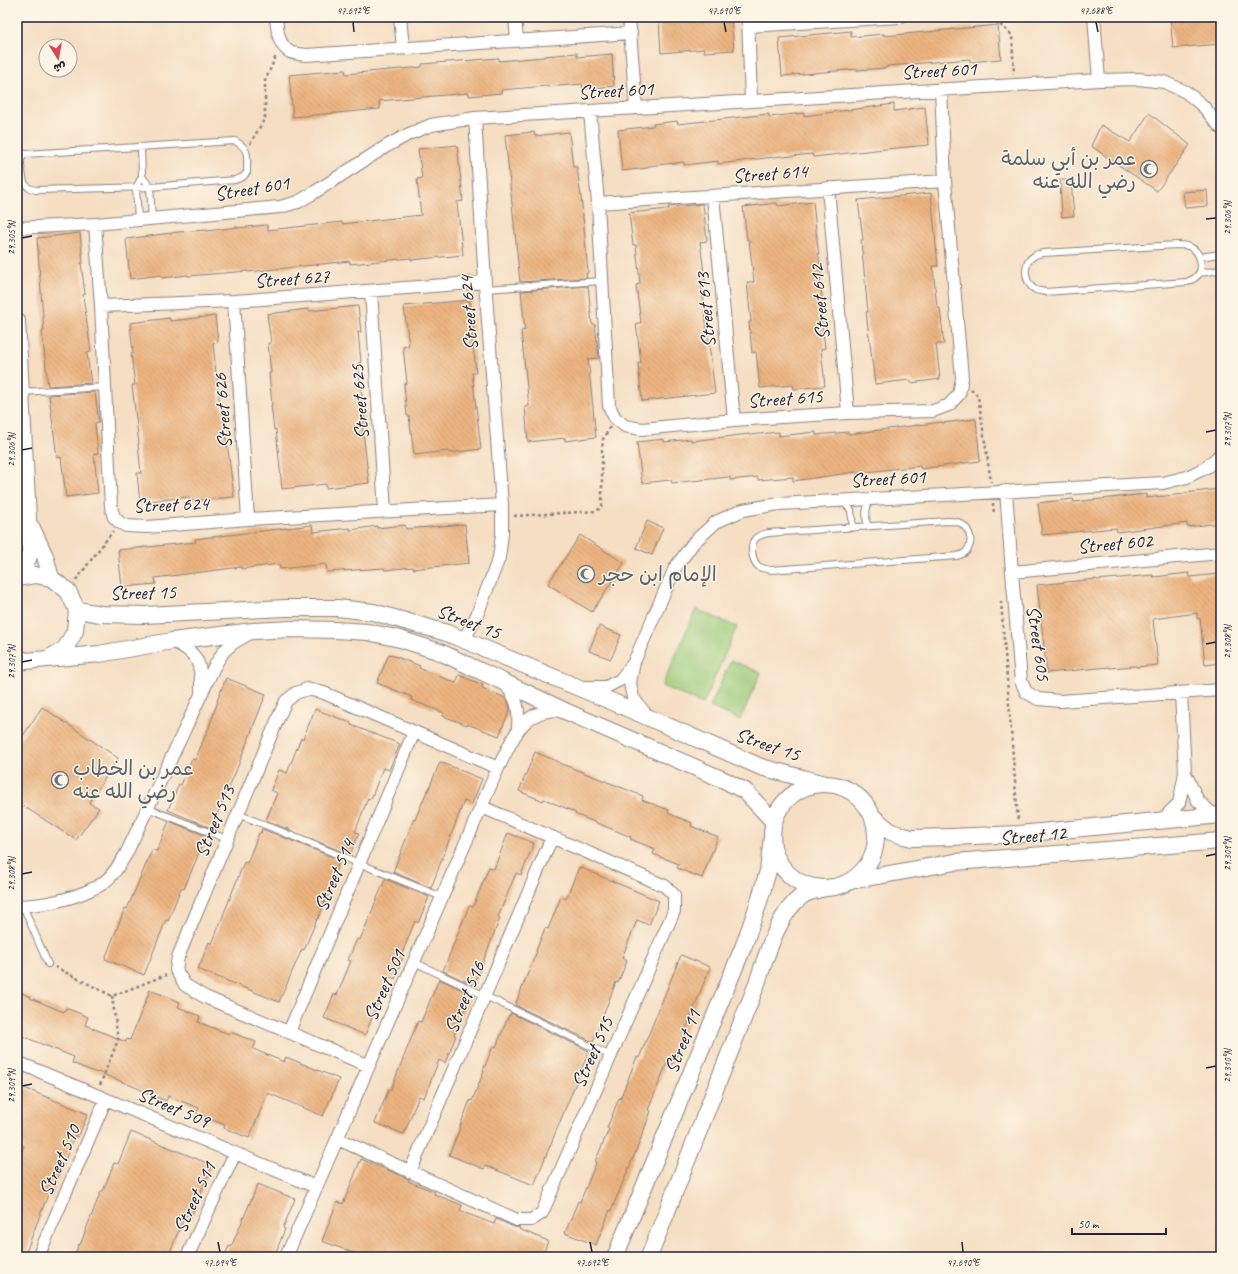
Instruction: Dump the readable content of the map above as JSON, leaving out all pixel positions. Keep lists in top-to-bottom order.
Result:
{
  "streets": {
    "street": [
      "Street 601",
      "Street 614",
      "Street 627",
      "Street 612",
      "Street 613",
      "Street 624",
      "Street 615",
      "Street 625",
      "Street 626",
      "Street 602",
      "Street 15",
      "Street 605",
      "Street 513",
      "Street 12",
      "Street 514",
      "Street 501",
      "Street 516",
      "Street 11",
      "Street 515",
      "Street 509",
      "Street 510",
      "Street 511"
    ]
  },
  "crossings": [
    ["Street 601", "Street 624"],
    ["Street 601", "Street 615"],
    ["Street 601", "Street 15"],
    ["Street 601", "Street 605"],
    ["Street 614", "Street 612"],
    ["Street 614", "Street 613"],
    ["Street 614", "Street 615"],
    ["Street 627", "Street 624"],
    ["Street 627", "Street 625"],
    ["Street 627", "Street 626"],
    ["Street 612", "Street 615"],
    ["Street 613", "Street 615"],
    ["Street 624", "Street 625"],
    ["Street 624", "Street 626"],
    ["Street 624", "Street 15"],
    ["Street 602", "Street 605"],
    ["Street 15", "Street 12"],
    ["Street 15", "Street 501"],
    ["Street 15", "Street 11"],
    ["Street 513", "Street 514"],
    ["Street 513", "Street 501"],
    ["Street 12", "Street 11"],
    ["Street 501", "Street 515"],
    ["Street 501", "Street 509"],
    ["Street 516", "Street 515"],
    ["Street 509", "Street 510"],
    ["Street 509", "Street 511"]
  ],
  "places": {
    "mosque": ["عمر بن أبي سلمة رضي الله عنه", "الإمام ابن حجر", "عمر بن الخطاب رضي الله عنه"]
  },
  "scale_bar": "50 m",
  "north": "bottom",
  "coordinates": [
    "47.692°E",
    "47.690°E",
    "47.688°E",
    "29.306°N",
    "29.305°N",
    "29.307°N",
    "29.308°N",
    "29.309°N",
    "29.310°N",
    "47.694°E"
  ]
}
